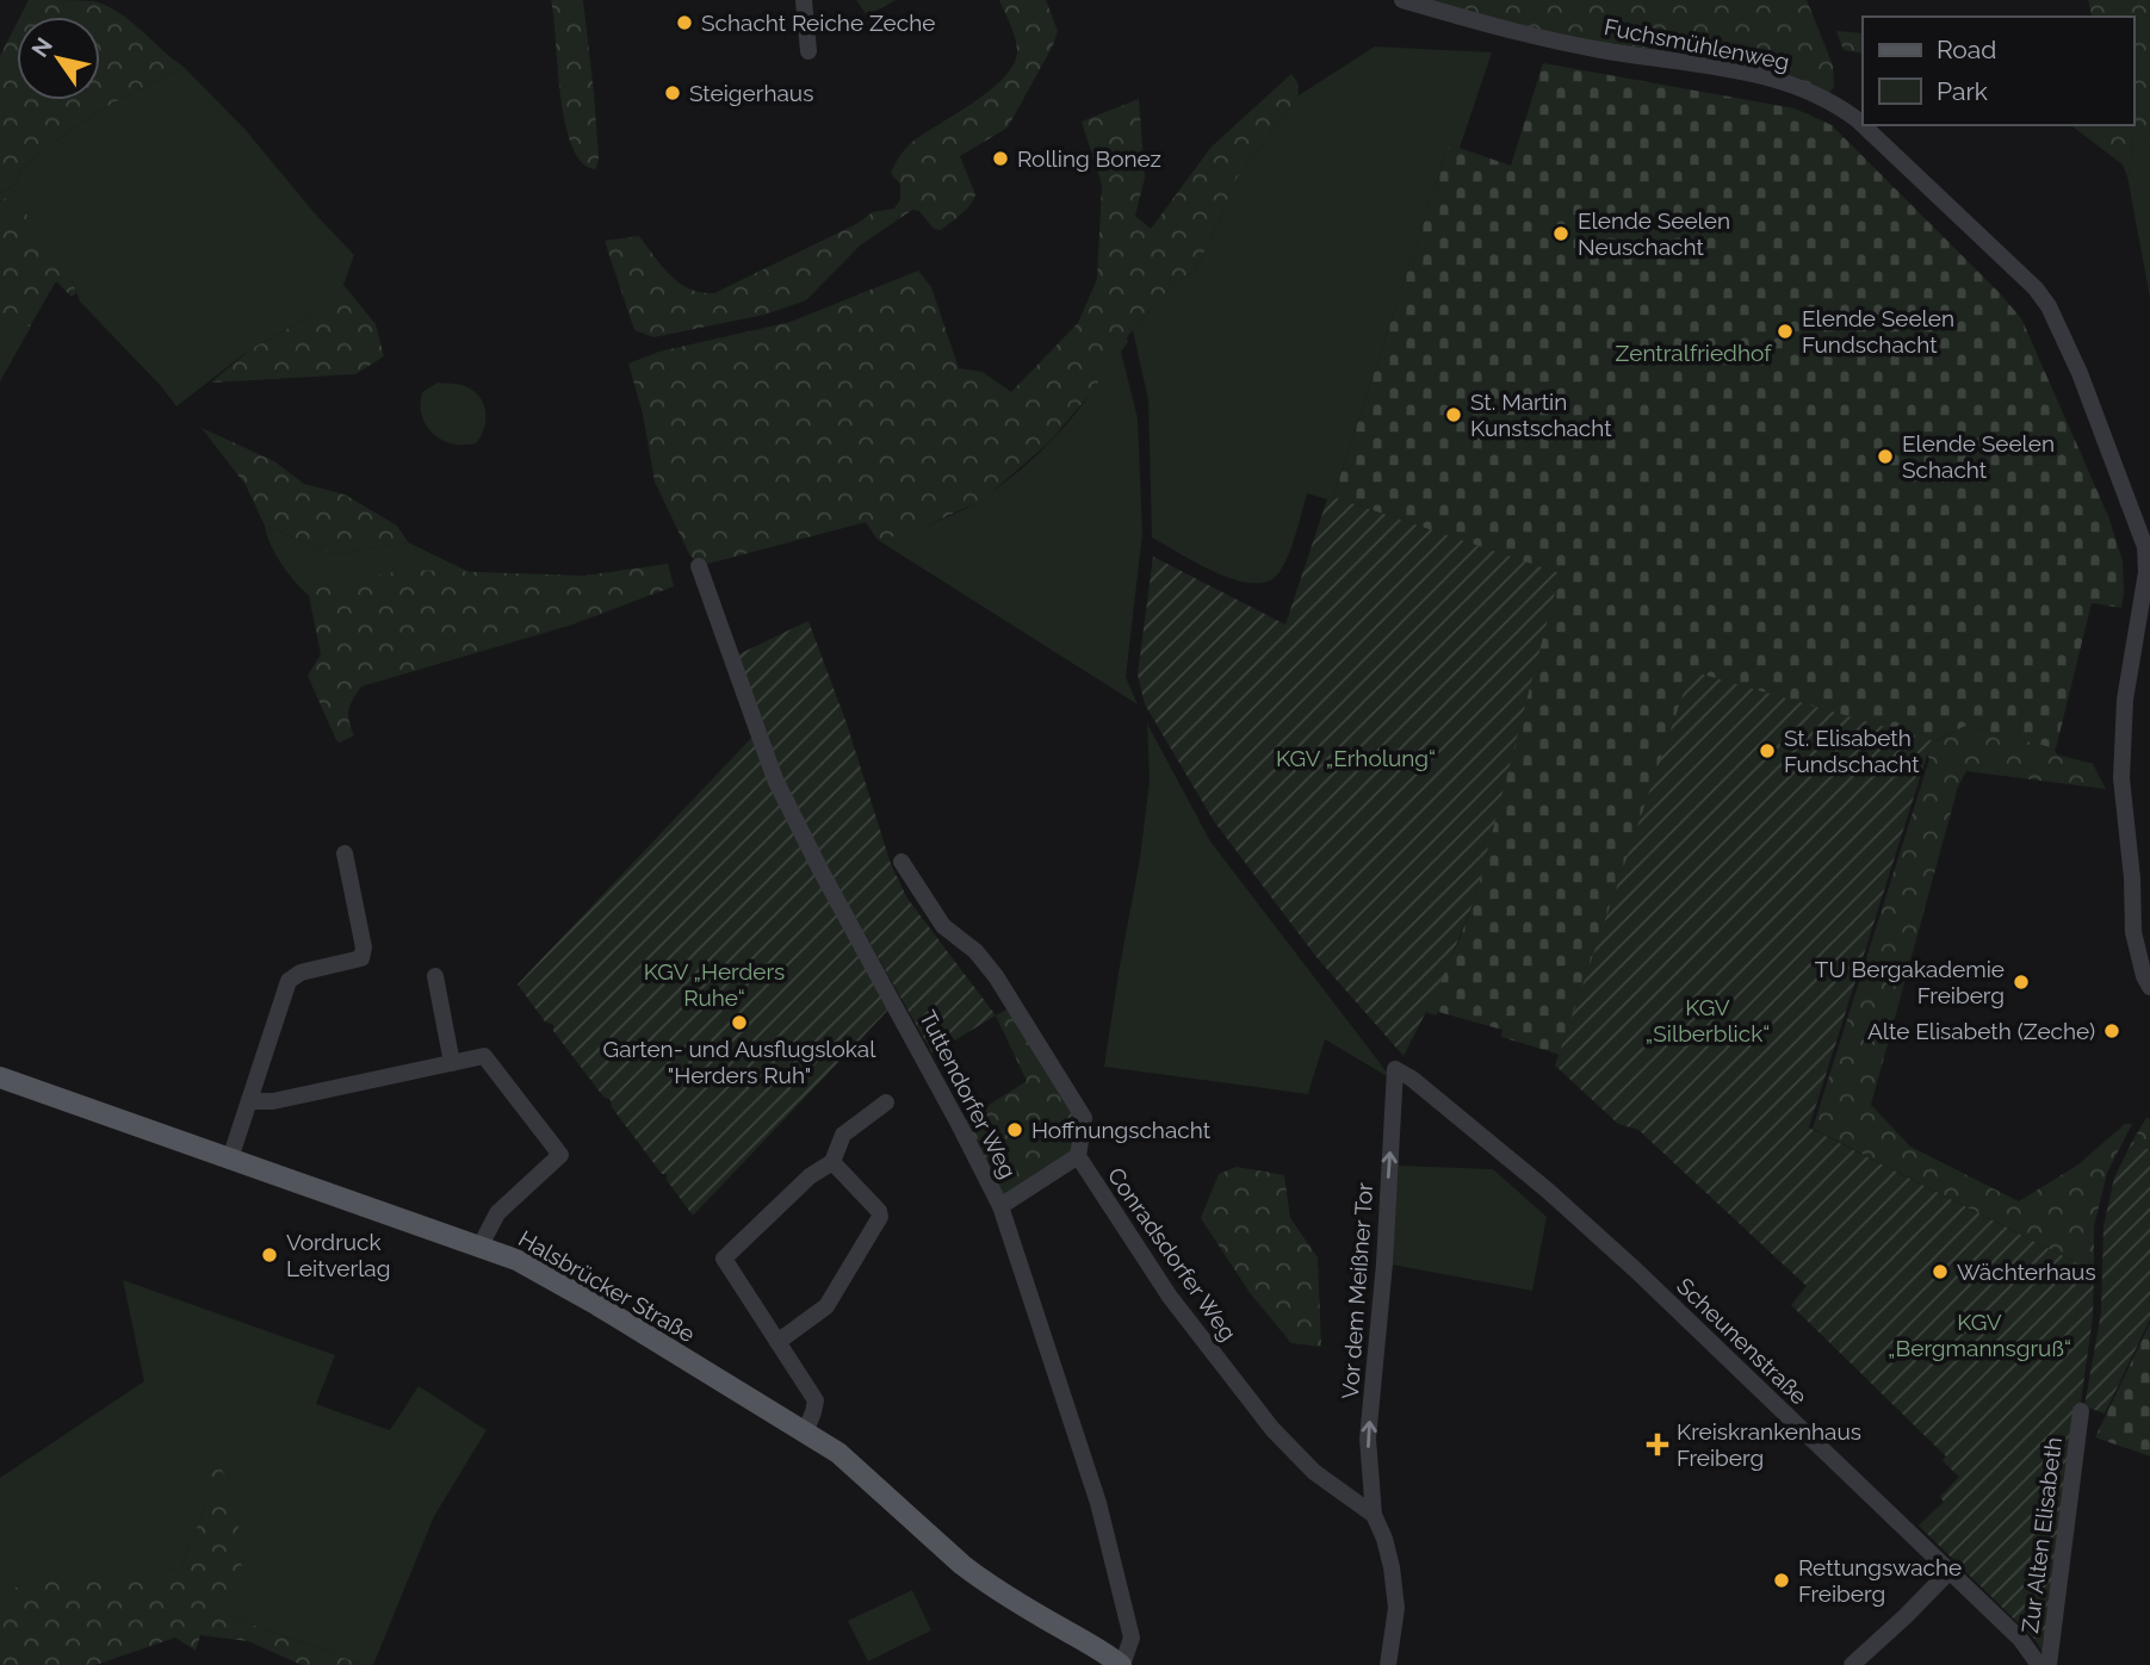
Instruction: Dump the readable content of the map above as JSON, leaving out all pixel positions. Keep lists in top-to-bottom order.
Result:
{
  "streets": {
    "main road": ["Halsbrücker Straße"],
    "street": [
      "Fuchsmühlenweg",
      "Tuttendorfer Weg",
      "Conradsdorfer Weg",
      "Vor dem Meißner Tor",
      "Scheunenstraße",
      "Zur Alten Elisabeth"
    ]
  },
  "crossings": [
    ["Tuttendorfer Weg", "Halsbrücker Straße"],
    ["Conradsdorfer Weg", "Vor dem Meißner Tor"],
    ["Vor dem Meißner Tor", "Scheunenstraße"]
  ],
  "one_way": ["Vor dem Meißner Tor"],
  "parks": [
    "Zentralfriedhof",
    "KGV „Erholung“",
    "KGV „Herders Ruhe“",
    "KGV „Silberblick“",
    "KGV „Bergmannsgruß“"
  ],
  "places": {
    "other": [
      "Schacht Reiche Zeche",
      "Steigerhaus",
      "Rolling Bonez",
      "Elende Seelen Neuschacht",
      "Elende Seelen Fundschacht",
      "St. Martin Kunstschacht",
      "Elende Seelen Schacht",
      "St. Elisabeth Fundschacht",
      "TU Bergakademie Freiberg",
      "Garten- und Ausflugslokal \"Herders Ruh\"",
      "Alte Elisabeth (Zeche)",
      "Hoffnungschacht",
      "Vordruck Leitverlag",
      "Wächterhaus",
      "Rettungswache Freiberg"
    ],
    "health": ["Kreiskrankenhaus Freiberg"]
  },
  "legend": ["Road", "Park"],
  "north": "top left"
}
